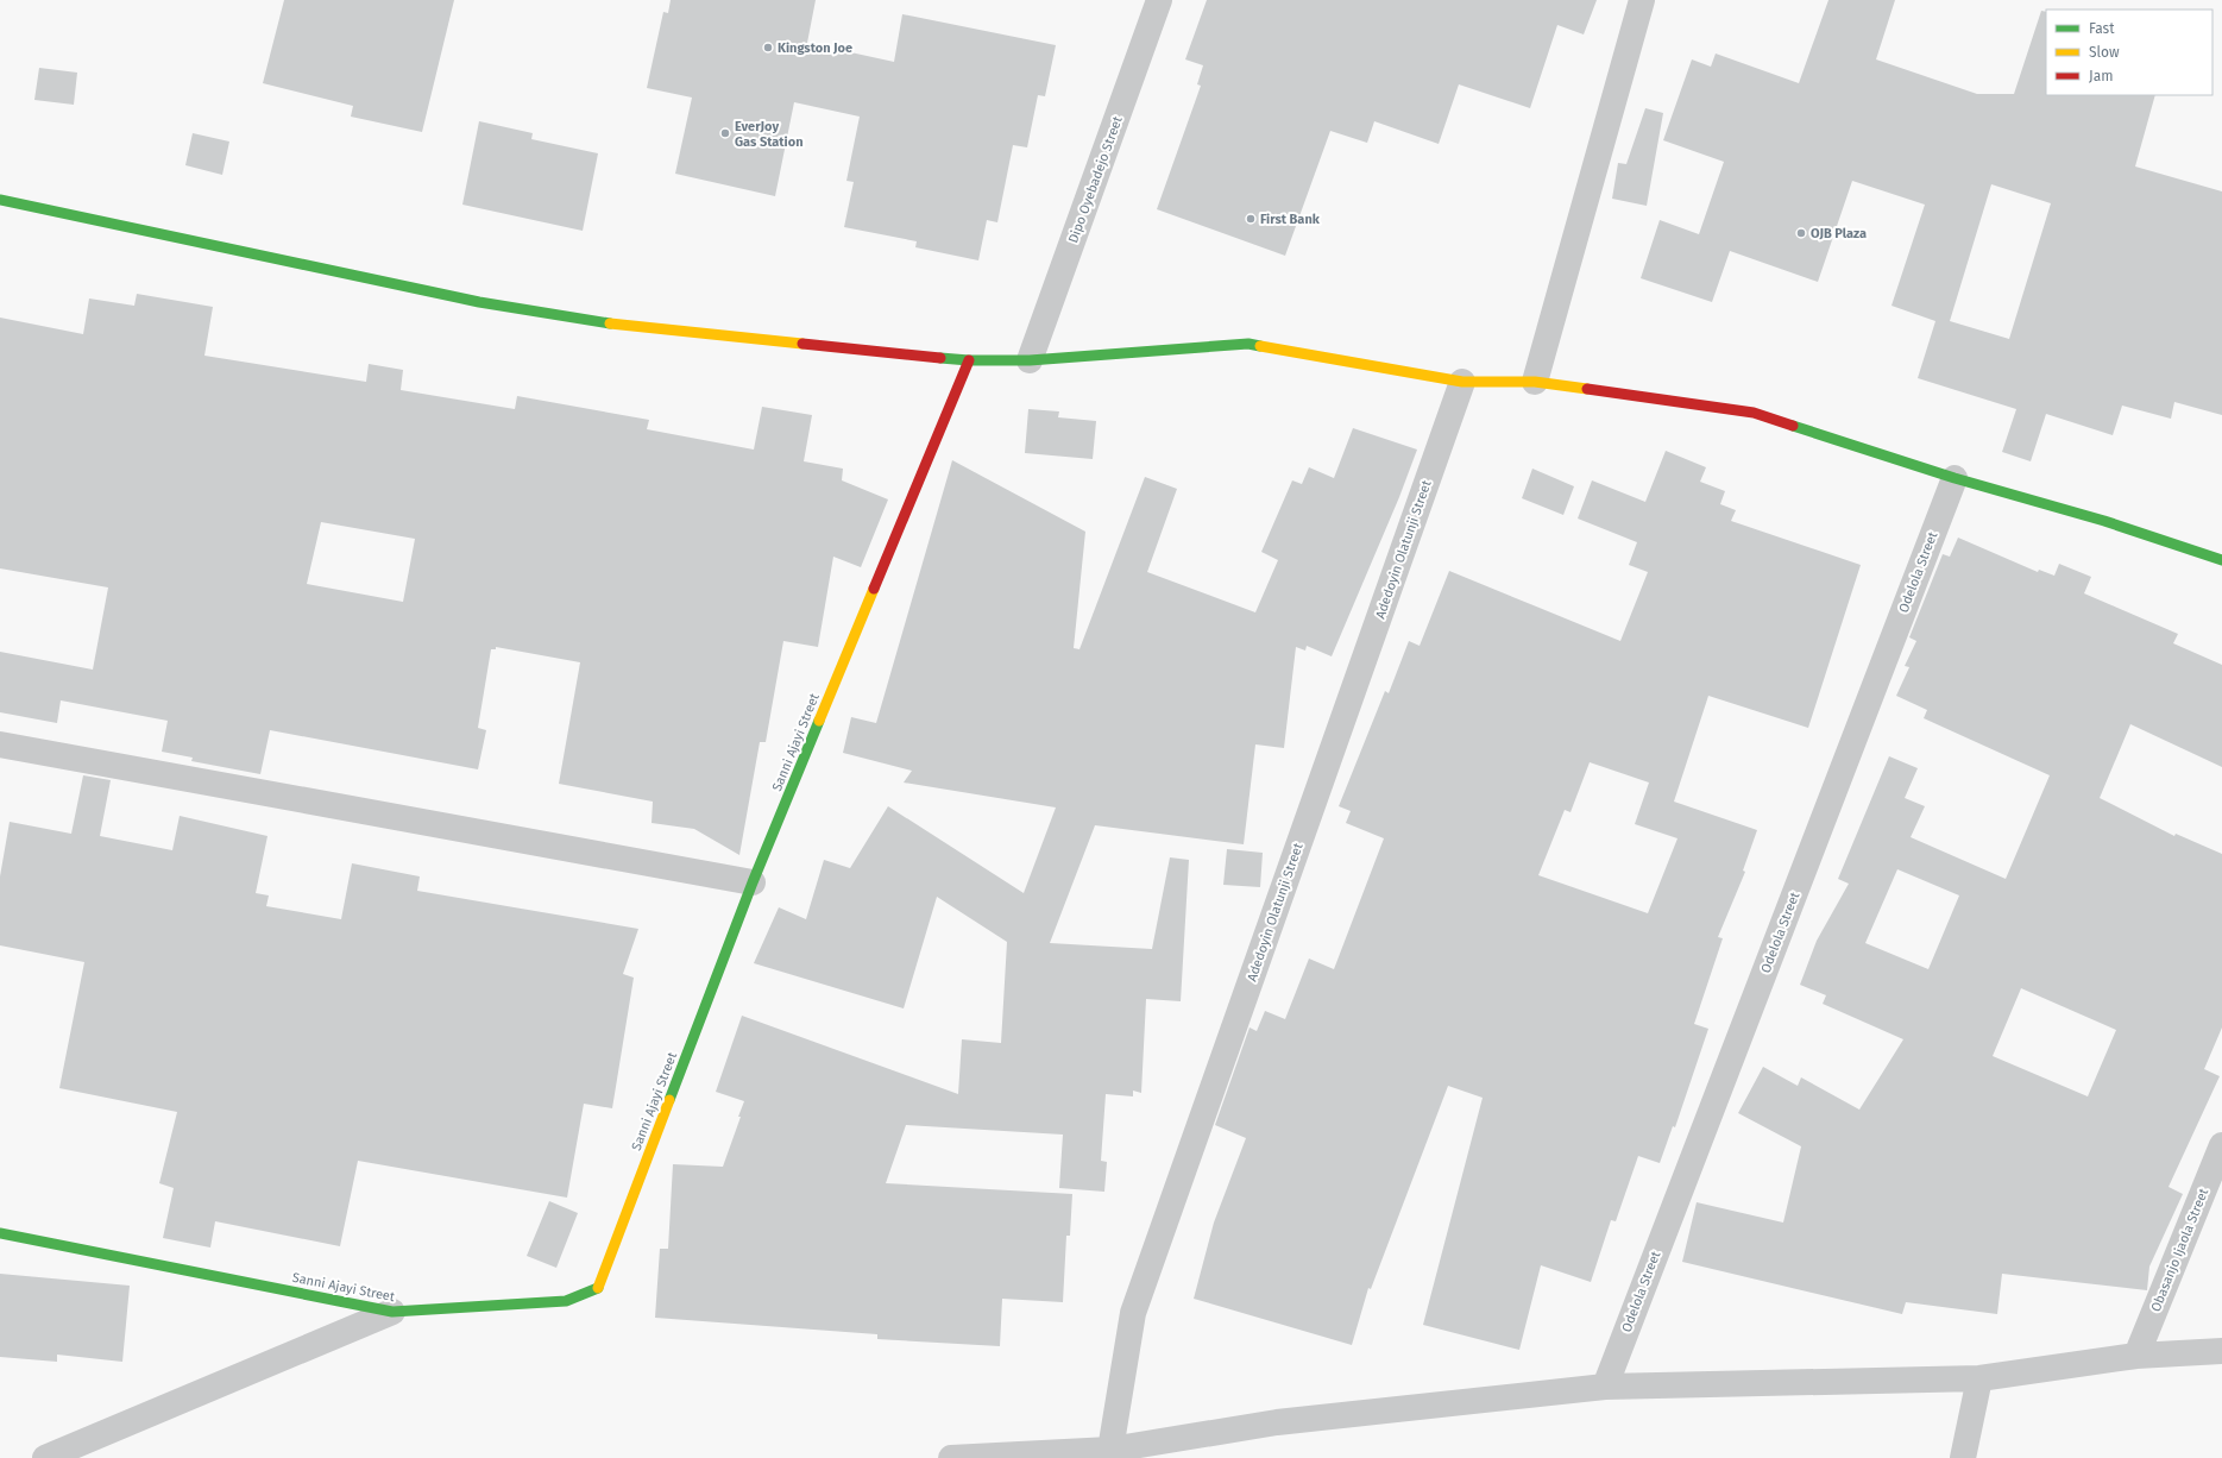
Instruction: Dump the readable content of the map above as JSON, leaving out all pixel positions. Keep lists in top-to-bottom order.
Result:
{
  "streets": {
    "main road": ["Sanni Ajayi Street"],
    "street": [
      "Dipo Oyebadejo Street",
      "Adedoyin Olatunji Street",
      "Odelola Street",
      "Obasanjo Ijaola Street"
    ]
  },
  "places": [
    "Kingston Joe",
    "EverJoy Gas Station",
    "First Bank",
    "OJB Plaza"
  ],
  "legend": ["Fast", "Slow", "Jam"]
}
